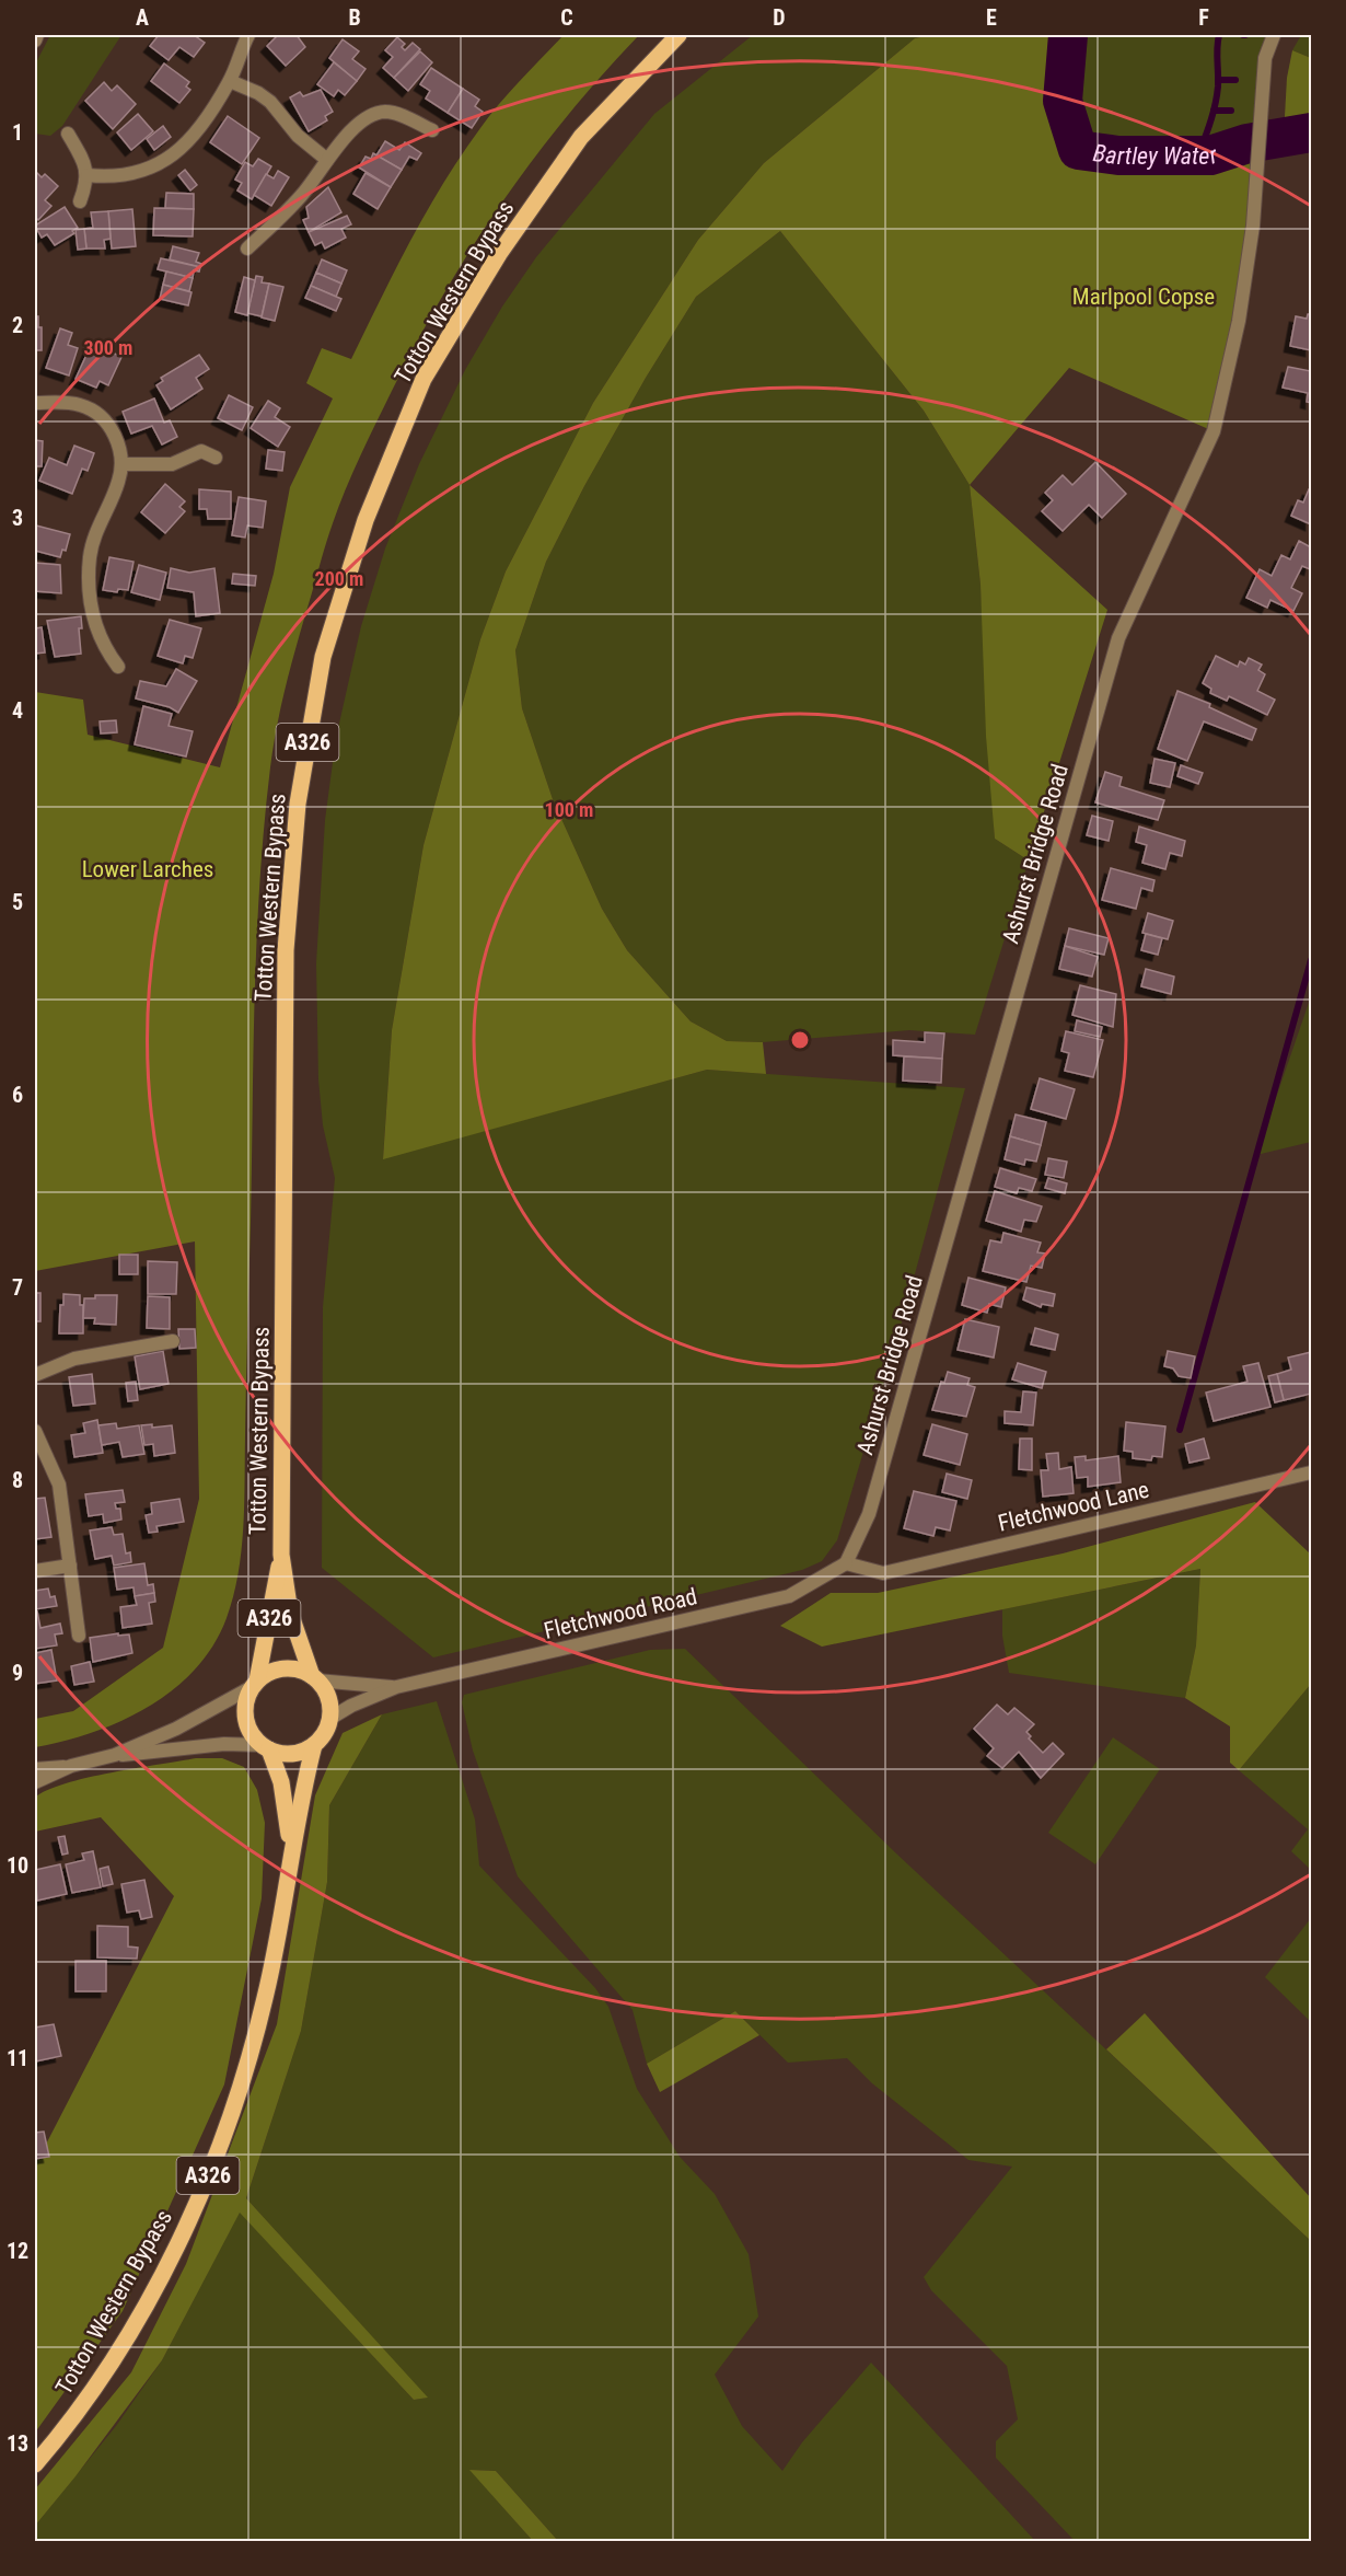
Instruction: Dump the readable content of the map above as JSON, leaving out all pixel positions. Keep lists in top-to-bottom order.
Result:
{
  "streets": {
    "main road": ["Totton Western Bypass", "A326"],
    "street": ["Ashurst Bridge Road", "Fletchwood Lane", "Fletchwood Road"]
  },
  "crossings": [
    ["Totton Western Bypass", "Fletchwood Road"],
    ["Ashurst Bridge Road", "Fletchwood Lane"],
    ["Ashurst Bridge Road", "Fletchwood Road"],
    ["Fletchwood Lane", "Fletchwood Road"]
  ],
  "water": ["Bartley Water"],
  "parks": ["Marlpool Copse", "Lower Larches"],
  "grid": {
    "columns": [
      "A",
      "B",
      "C",
      "D",
      "E",
      "F"
    ],
    "rows": [
      "1",
      "2",
      "3",
      "4",
      "5",
      "6",
      "7",
      "8",
      "9",
      "10",
      "11",
      "12",
      "13"
    ]
  },
  "rings": ["300 m", "200 m", "100 m"]
}
